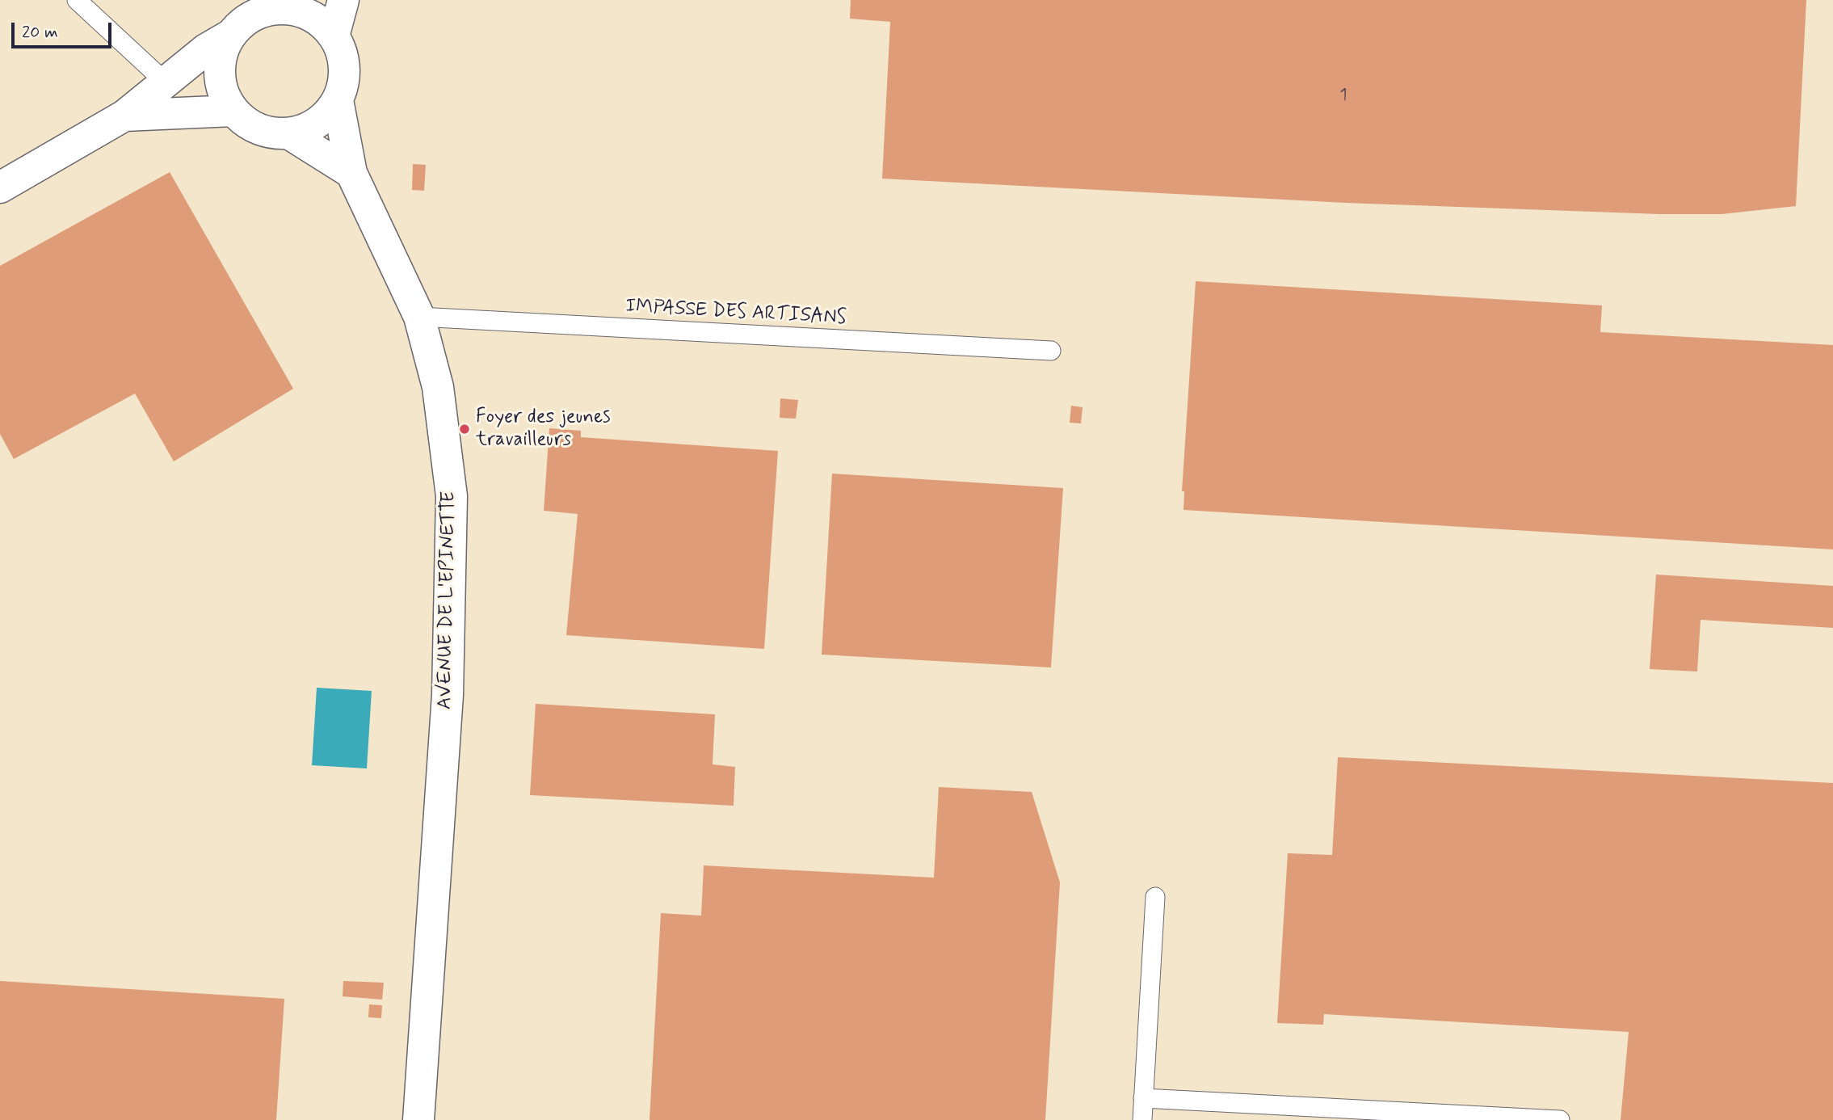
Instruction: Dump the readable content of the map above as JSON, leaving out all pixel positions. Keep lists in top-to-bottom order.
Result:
{
  "streets": {
    "street": ["AVENUE DE L'EPINETTE"],
    "lane": ["IMPASSE DES ARTISANS"]
  },
  "crossings": [
    ["IMPASSE DES ARTISANS", "AVENUE DE L'EPINETTE"]
  ],
  "places": ["Foyer des jeunes travailleurs"],
  "house_numbers": ["1"],
  "scale_bar": "20 m"
}
